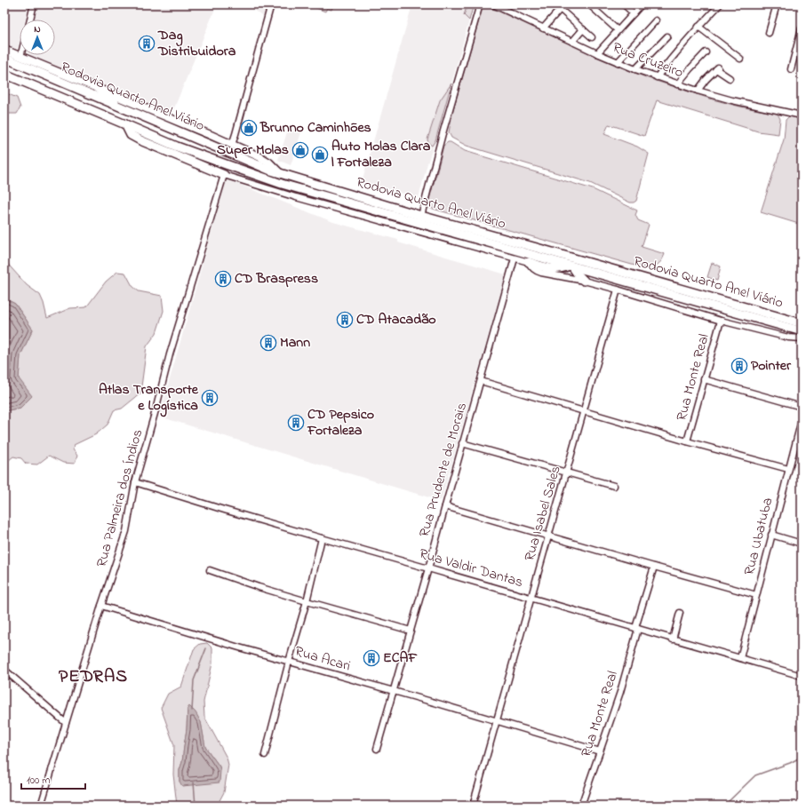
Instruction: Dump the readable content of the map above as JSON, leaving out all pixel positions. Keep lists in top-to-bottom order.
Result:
{
  "streets": {
    "highway": ["Rodovia Quarto Anel Viário"],
    "street": [
      "Rua Cruzeiro",
      "Rua Monte Real",
      "Rua Prudente de Morais",
      "Rua Palmeira dos Índios",
      "Rua Isabel Sales",
      "Rua Ubatuba",
      "Rua Valdir Dantas",
      "Rua Acari"
    ]
  },
  "crossings": [
    ["Rua Monte Real", "Rua Valdir Dantas"],
    ["Rua Monte Real", "Rua Acari"],
    ["Rua Prudente de Morais", "Rua Valdir Dantas"],
    ["Rua Prudente de Morais", "Rua Acari"],
    ["Rua Palmeira dos Índios", "Rua Valdir Dantas"],
    ["Rua Palmeira dos Índios", "Rua Acari"],
    ["Rua Isabel Sales", "Rua Valdir Dantas"],
    ["Rua Isabel Sales", "Rua Acari"],
    ["Rua Ubatuba", "Rua Valdir Dantas"]
  ],
  "districts": ["PEDRAS"],
  "places": {
    "building": [
      "Dag Distribuidora",
      "CD Braspress",
      "CD Atacadão",
      "Mann",
      "Pointer",
      "Atlas Transporte e Logística",
      "CD Pepsico Fortaleza",
      "ECAF"
    ],
    "shop": ["Brunno Caminhões", "Super Molas", "Auto Molas Clara | Fortaleza"]
  },
  "scale_bar": "100 m",
  "north": "top"
}
